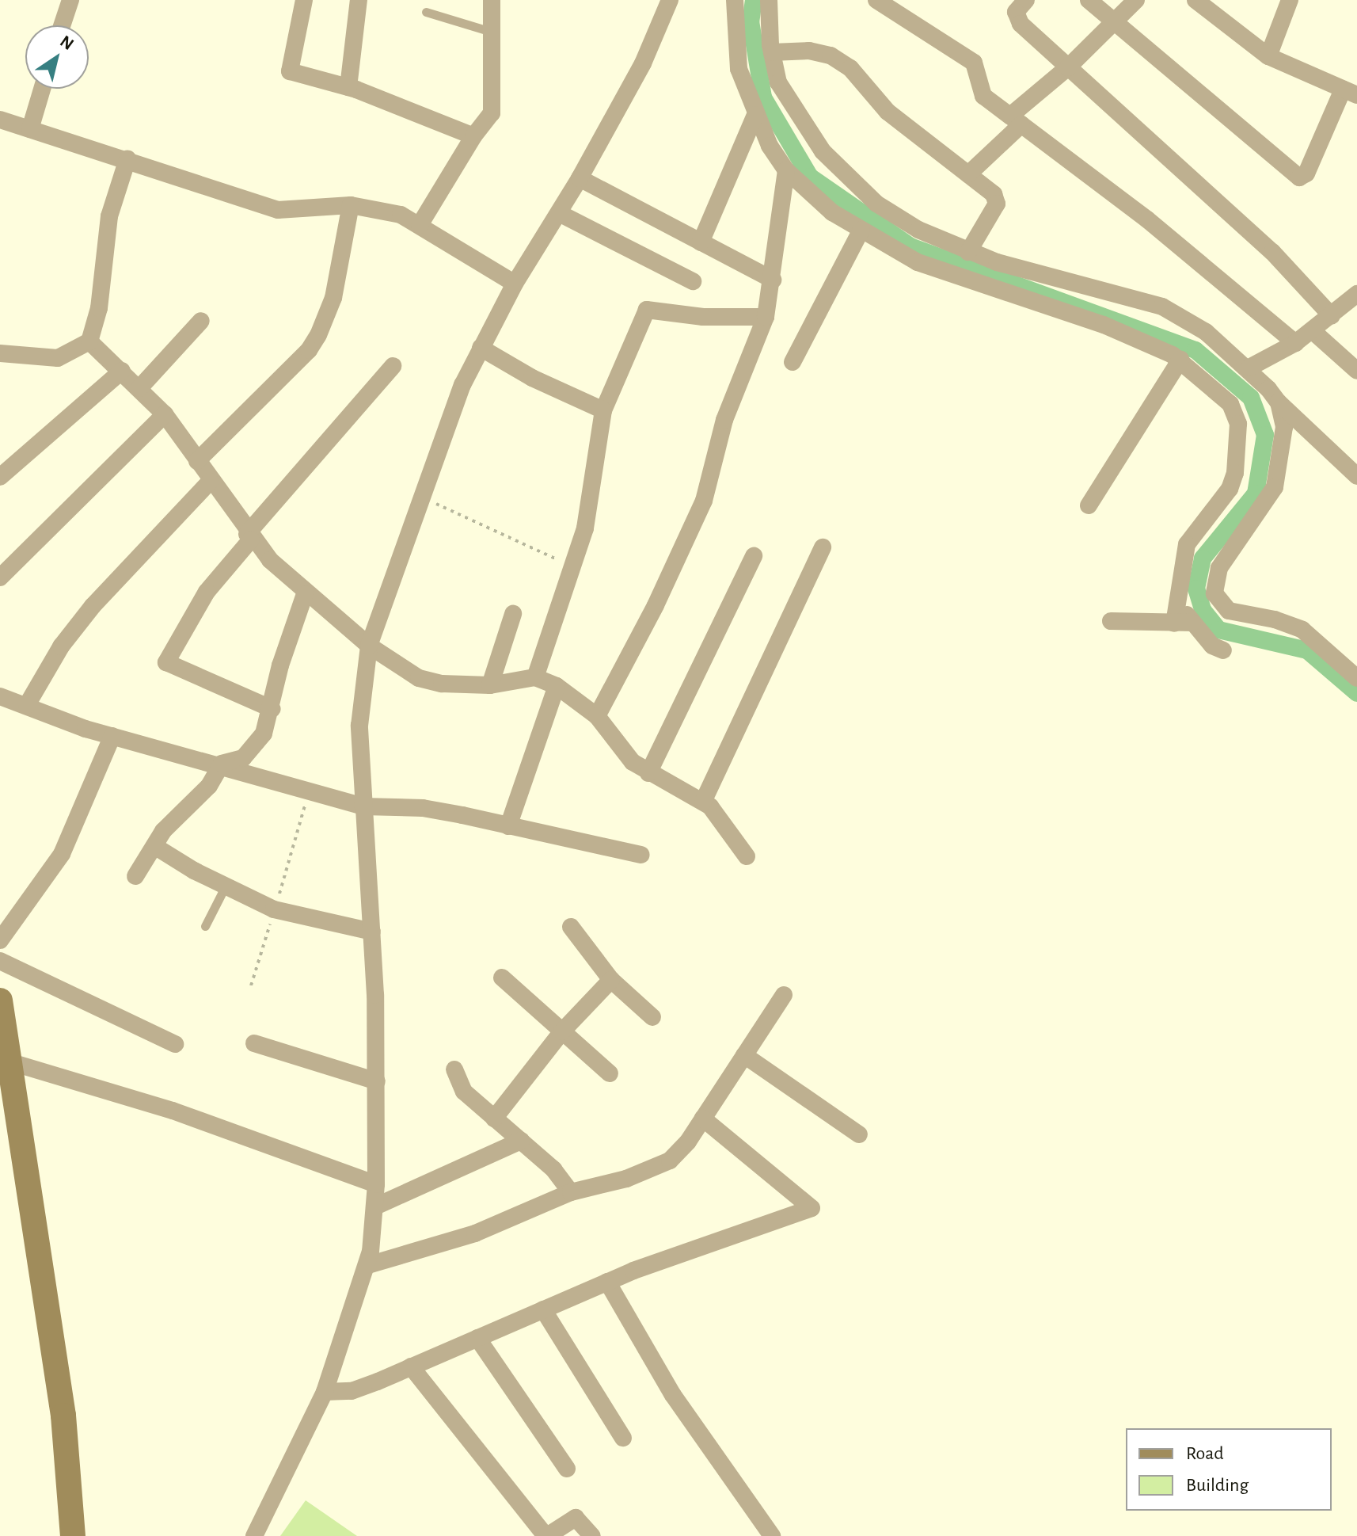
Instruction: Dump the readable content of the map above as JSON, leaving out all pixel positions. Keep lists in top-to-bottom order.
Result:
{
  "legend": ["Road", "Building"],
  "north": "top right"
}
